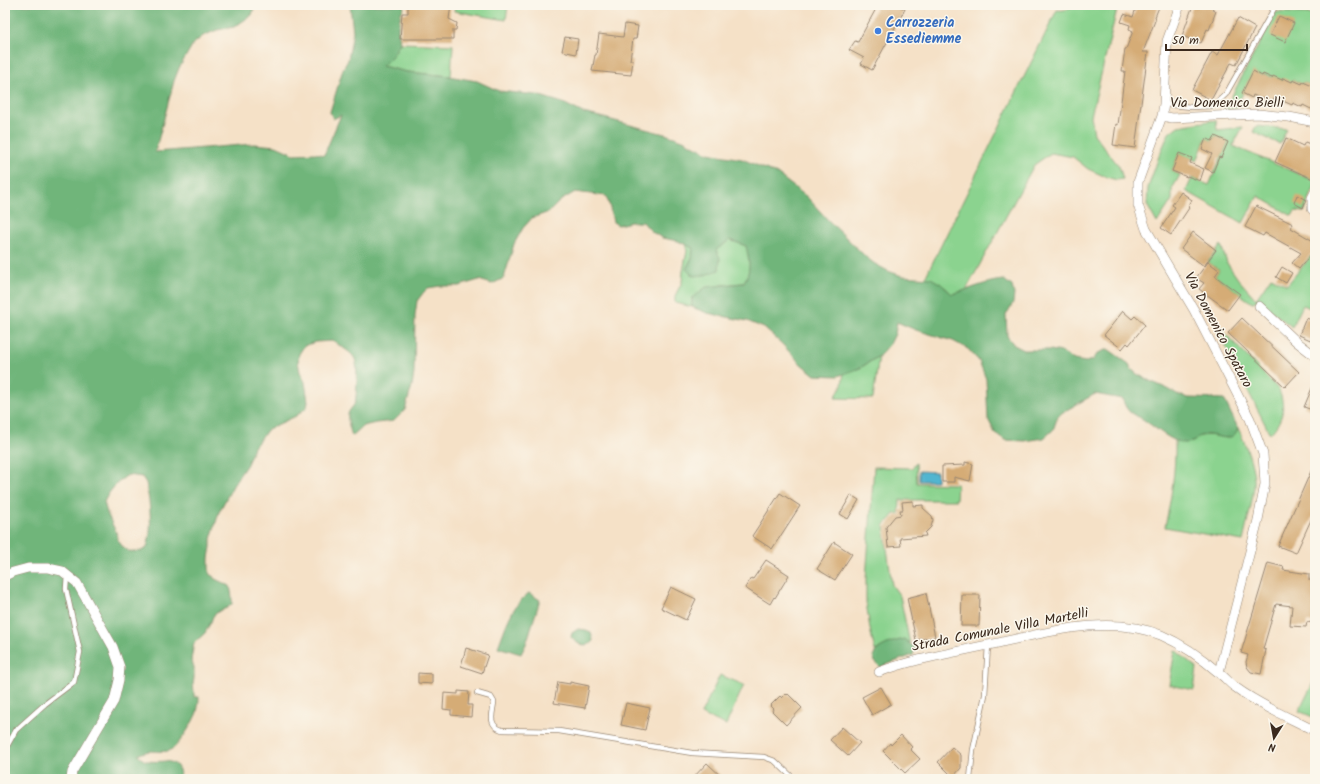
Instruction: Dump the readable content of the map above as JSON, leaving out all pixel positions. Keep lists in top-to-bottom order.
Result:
{
  "streets": {
    "street": ["Via Domenico Bielli", "Via Domenico Spataro", "Strada Comunale Villa Martelli"]
  },
  "crossings": [
    ["Via Domenico Bielli", "Via Domenico Spataro"],
    ["Via Domenico Spataro", "Strada Comunale Villa Martelli"]
  ],
  "places": ["Carrozzeria Essediemme"],
  "scale_bar": "50 m",
  "north": "bottom"
}
